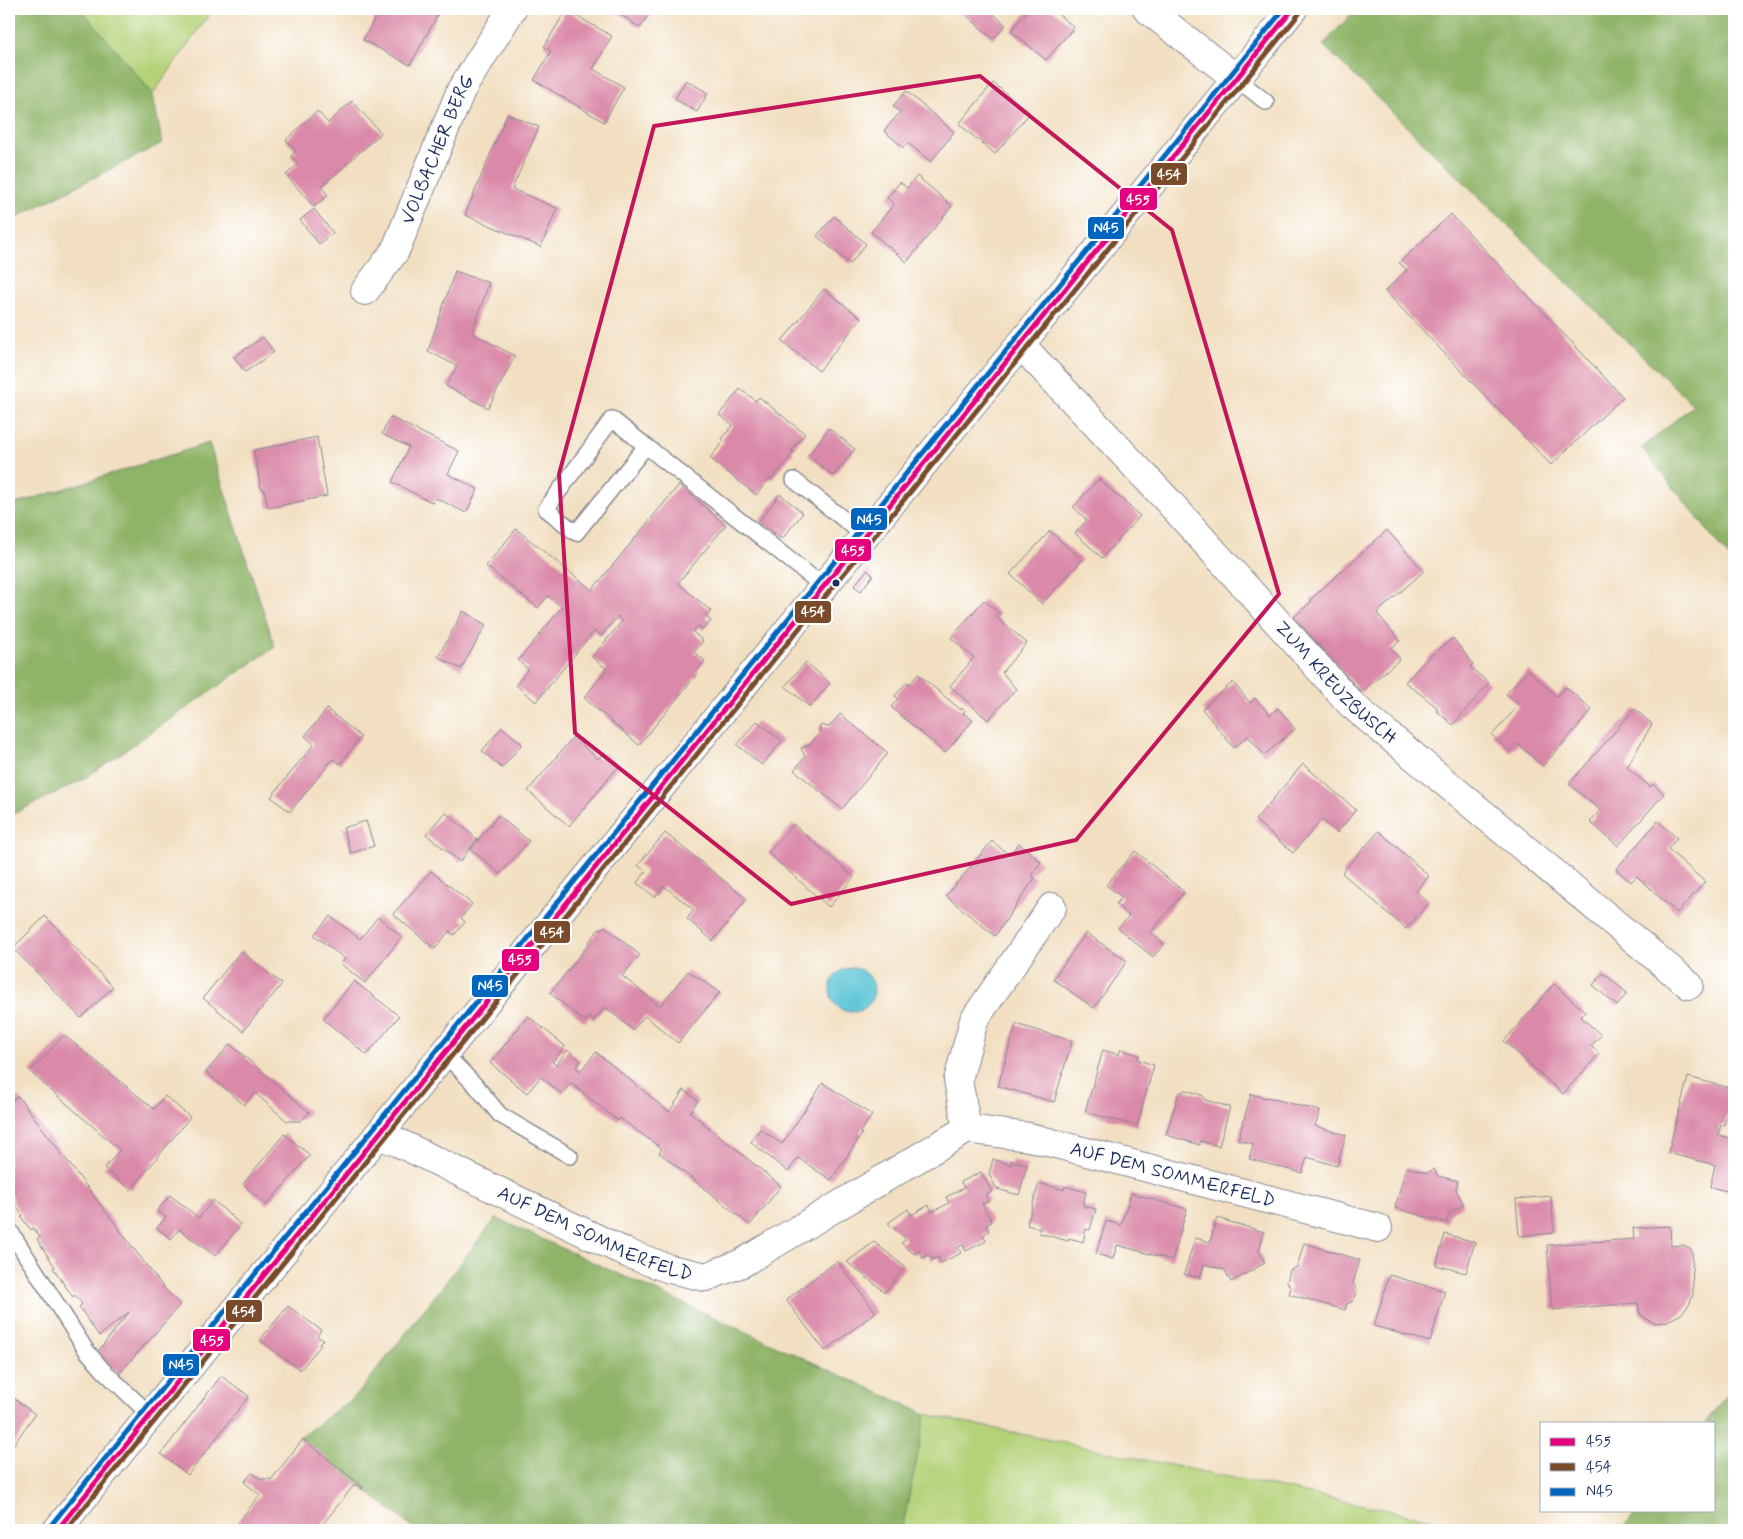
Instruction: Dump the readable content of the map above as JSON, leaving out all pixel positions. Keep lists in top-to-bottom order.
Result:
{
  "streets": {
    "street": ["VOLBACHER BERG", "ZUM KREUZBUSCH", "AUF DEM SOMMERFELD"]
  },
  "lines": ["transit line 455", "transit line N45", "transit line 454"],
  "legend": ["455", "454", "N45"]
}
